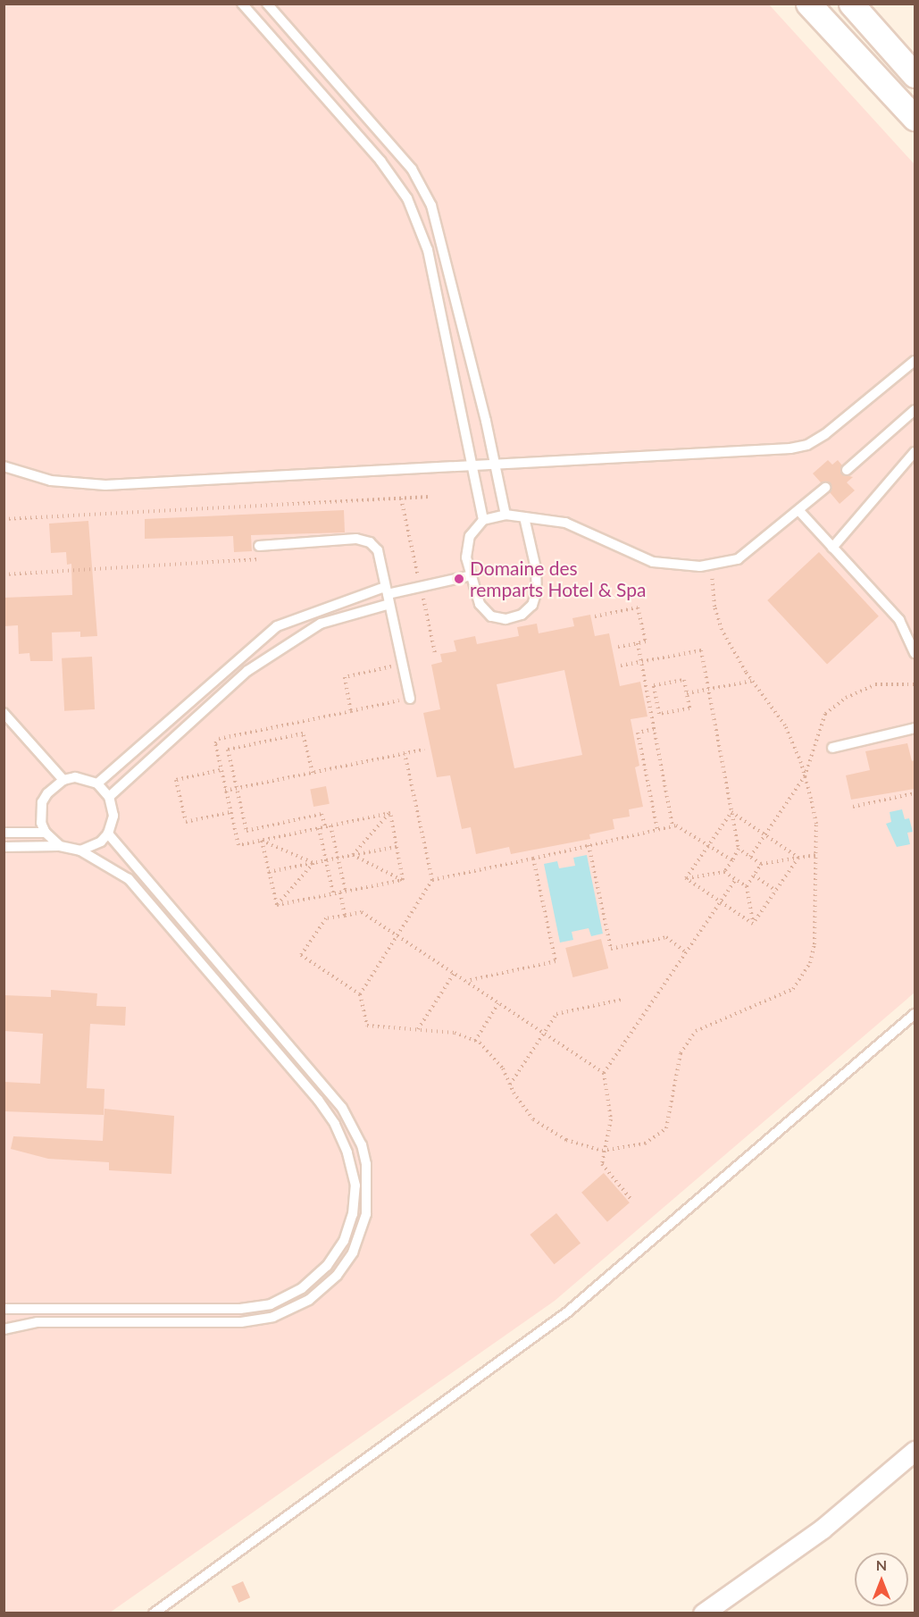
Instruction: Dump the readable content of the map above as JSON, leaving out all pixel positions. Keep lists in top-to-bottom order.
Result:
{
  "places": ["Domaine des remparts Hotel & Spa"],
  "north": "top"
}
